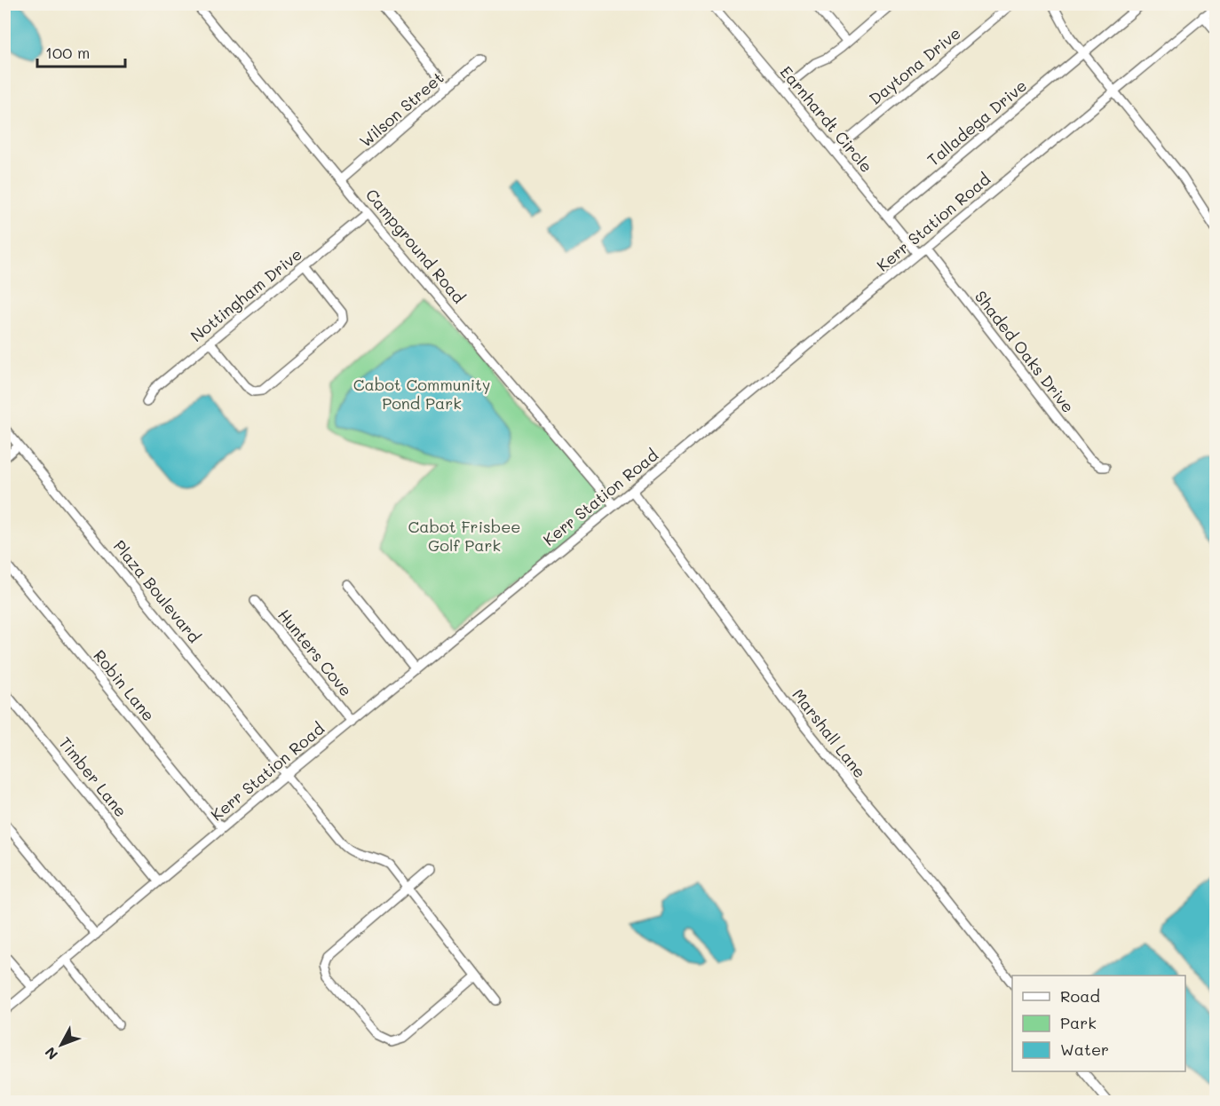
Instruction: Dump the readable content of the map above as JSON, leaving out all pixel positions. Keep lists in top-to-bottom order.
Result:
{
  "streets": {
    "street": [
      "Daytona Drive",
      "Wilson Street",
      "Earnhardt Circle",
      "Talladega Drive",
      "Kerr Station Road",
      "Campground Road",
      "Nottingham Drive",
      "Shaded Oaks Drive",
      "Plaza Boulevard",
      "Hunters Cove",
      "Robin Lane",
      "Marshall Lane",
      "Timber Lane"
    ]
  },
  "crossings": [
    ["Daytona Drive", "Earnhardt Circle"],
    ["Wilson Street", "Campground Road"],
    ["Earnhardt Circle", "Talladega Drive"],
    ["Earnhardt Circle", "Kerr Station Road"],
    ["Earnhardt Circle", "Shaded Oaks Drive"],
    ["Kerr Station Road", "Campground Road"],
    ["Kerr Station Road", "Shaded Oaks Drive"],
    ["Kerr Station Road", "Plaza Boulevard"],
    ["Kerr Station Road", "Hunters Cove"],
    ["Kerr Station Road", "Robin Lane"],
    ["Kerr Station Road", "Marshall Lane"],
    ["Kerr Station Road", "Timber Lane"],
    ["Campground Road", "Nottingham Drive"]
  ],
  "parks": ["Cabot Community Pond Park", "Cabot Frisbee Golf Park"],
  "legend": ["Road", "Park", "Water"],
  "scale_bar": "100 m",
  "north": "bottom left"
}
